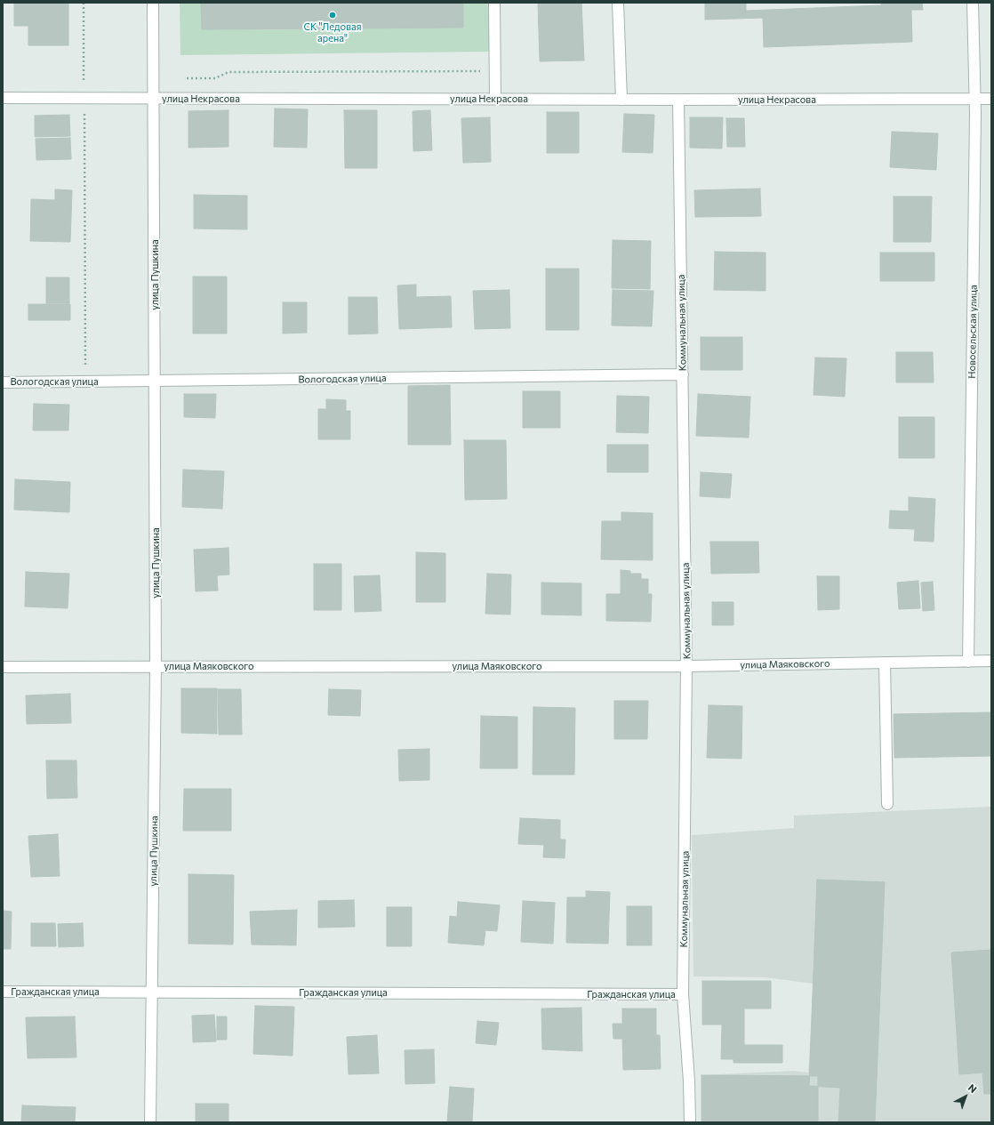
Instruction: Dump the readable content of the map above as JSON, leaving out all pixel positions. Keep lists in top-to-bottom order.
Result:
{
  "streets": {
    "street": [
      "улица Некрасова",
      "улица Пушкина",
      "Коммунальная улица",
      "Новосельская улица",
      "Вологодская улица",
      "улица Маяковского",
      "Гражданская улица"
    ]
  },
  "crossings": [
    ["улица Некрасова", "улица Пушкина"],
    ["улица Некрасова", "Коммунальная улица"],
    ["улица Некрасова", "Новосельская улица"],
    ["улица Пушкина", "Вологодская улица"],
    ["улица Пушкина", "улица Маяковского"],
    ["улица Пушкина", "Гражданская улица"],
    ["Коммунальная улица", "Вологодская улица"],
    ["Коммунальная улица", "улица Маяковского"],
    ["Коммунальная улица", "Гражданская улица"],
    ["Новосельская улица", "улица Маяковского"]
  ],
  "places": ["СК \"Ледовая арена\""],
  "north": "top right"
}
